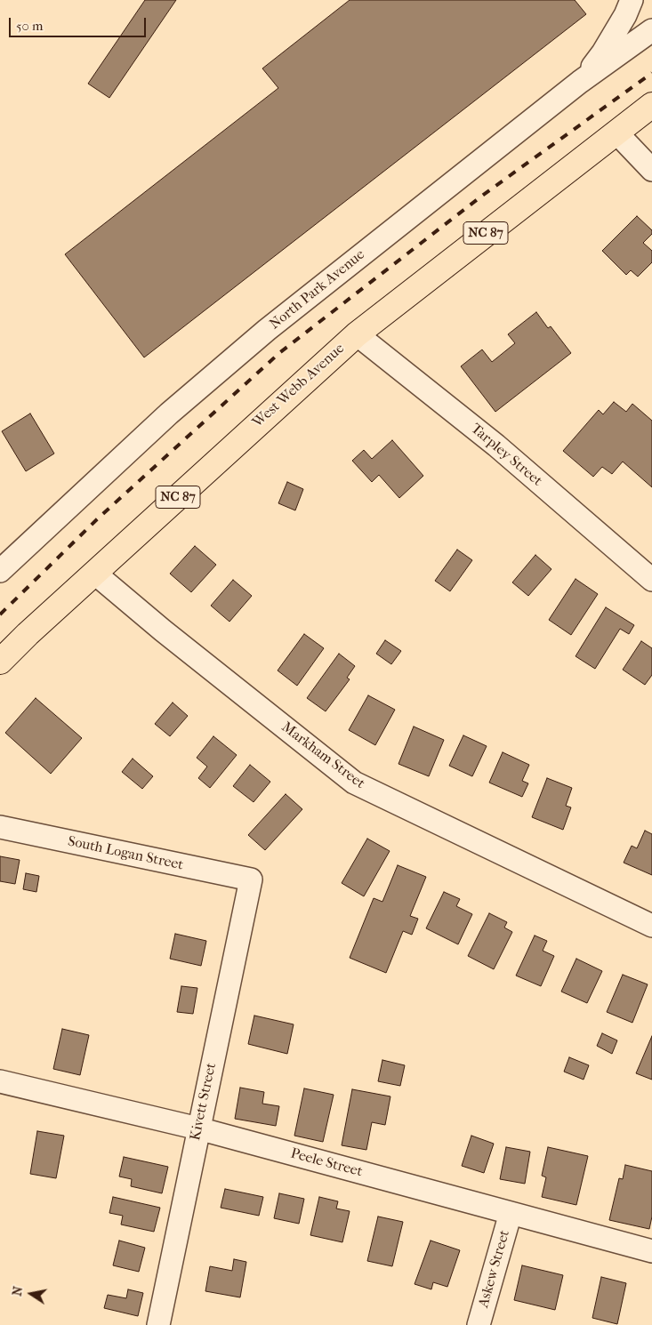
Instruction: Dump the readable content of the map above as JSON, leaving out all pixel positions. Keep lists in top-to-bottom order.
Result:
{
  "streets": {
    "highway": ["NC 87", "West Webb Avenue"],
    "street": [
      "North Park Avenue",
      "Tarpley Street",
      "Markham Street",
      "South Logan Street",
      "Kivett Street",
      "Peele Street",
      "Askew Street"
    ]
  },
  "crossings": [
    ["West Webb Avenue", "Tarpley Street"],
    ["West Webb Avenue", "Markham Street"],
    ["South Logan Street", "Kivett Street"],
    ["Kivett Street", "Peele Street"],
    ["Peele Street", "Askew Street"]
  ],
  "scale_bar": "50 m",
  "north": "left"
}
